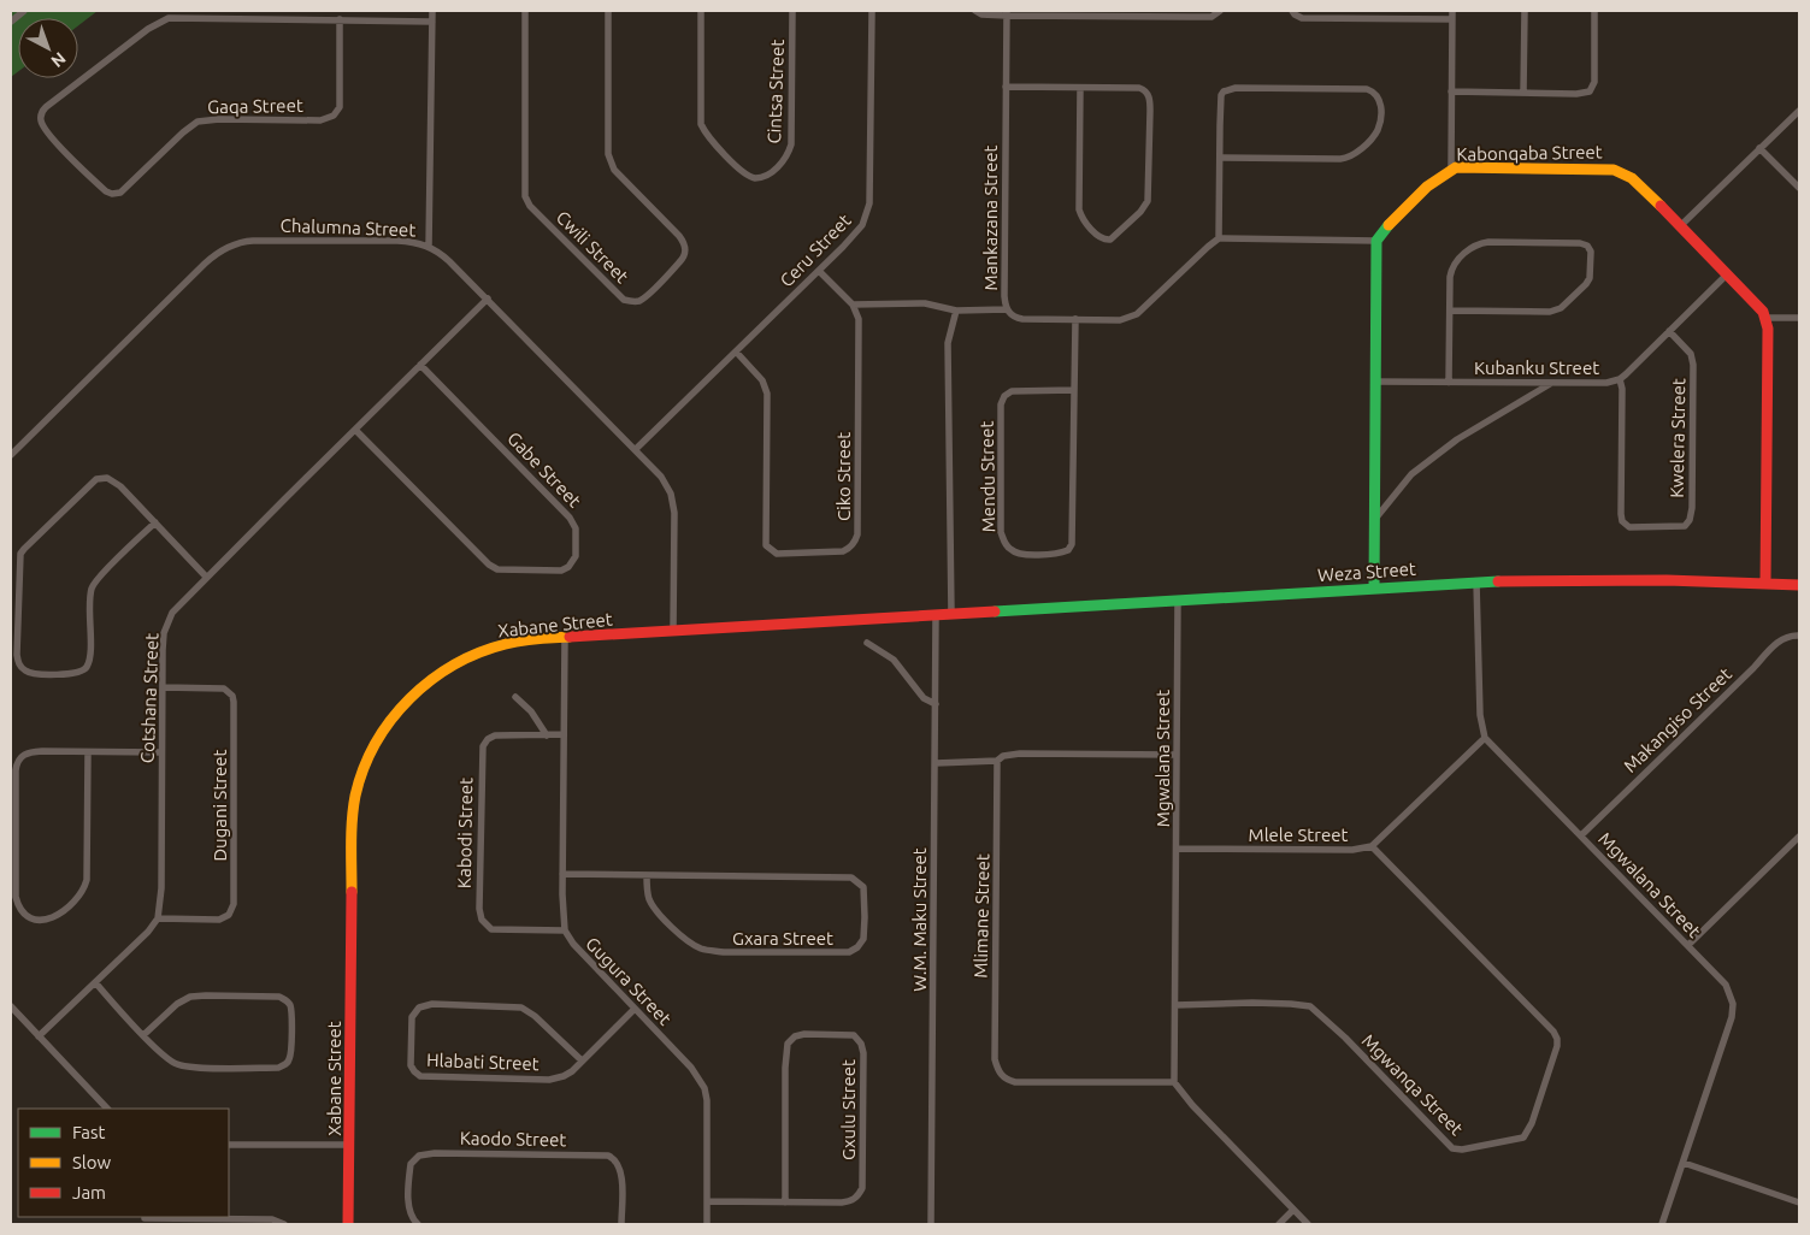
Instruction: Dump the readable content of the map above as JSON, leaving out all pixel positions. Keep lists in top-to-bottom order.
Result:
{
  "streets": {
    "street": [
      "Cintsa Street",
      "Gaqa Street",
      "Kabonqaba Street",
      "Mankazana Street",
      "Chalumna Street",
      "Cwili Street",
      "Ceru Street",
      "Kubanku Street",
      "Kwelera Street",
      "Gabe Street",
      "Ciko Street",
      "Mendu Street",
      "Weza Street",
      "Xabane Street",
      "Cotshana Street",
      "Makangiso Street",
      "Mgwalana Street",
      "Dugani Street",
      "Kabodi Street",
      "Mlele Street",
      "Mlimane Street",
      "W.M. Maku Street",
      "Gxara Street",
      "Gugura Street",
      "Hlabati Street",
      "Mgwanqa Street",
      "Gxulu Street",
      "Kaodo Street"
    ]
  },
  "crossings": [
    ["Kabonqaba Street", "Kubanku Street"],
    ["Mankazana Street", "Mendu Street"],
    ["Chalumna Street", "Ceru Street"],
    ["Chalumna Street", "Xabane Street"],
    ["Chalumna Street", "Cotshana Street"],
    ["Ceru Street", "Ciko Street"],
    ["Kubanku Street", "Kwelera Street"],
    ["Gabe Street", "Cotshana Street"],
    ["Weza Street", "Xabane Street"],
    ["Weza Street", "Mgwalana Street"],
    ["Weza Street", "W.M. Maku Street"],
    ["Xabane Street", "W.M. Maku Street"],
    ["Xabane Street", "Gugura Street"],
    ["Cotshana Street", "Dugani Street"],
    ["Makangiso Street", "Mgwalana Street"],
    ["Mgwalana Street", "Mlele Street"],
    ["Mgwalana Street", "Mlimane Street"],
    ["Mgwalana Street", "Mgwanqa Street"],
    ["Kabodi Street", "Gugura Street"],
    ["Mlele Street", "Mgwanqa Street"],
    ["Gxara Street", "Gugura Street"],
    ["Gugura Street", "Hlabati Street"],
    ["Gugura Street", "Gxulu Street"]
  ],
  "legend": ["Fast", "Slow", "Jam"],
  "north": "bottom right"
}
